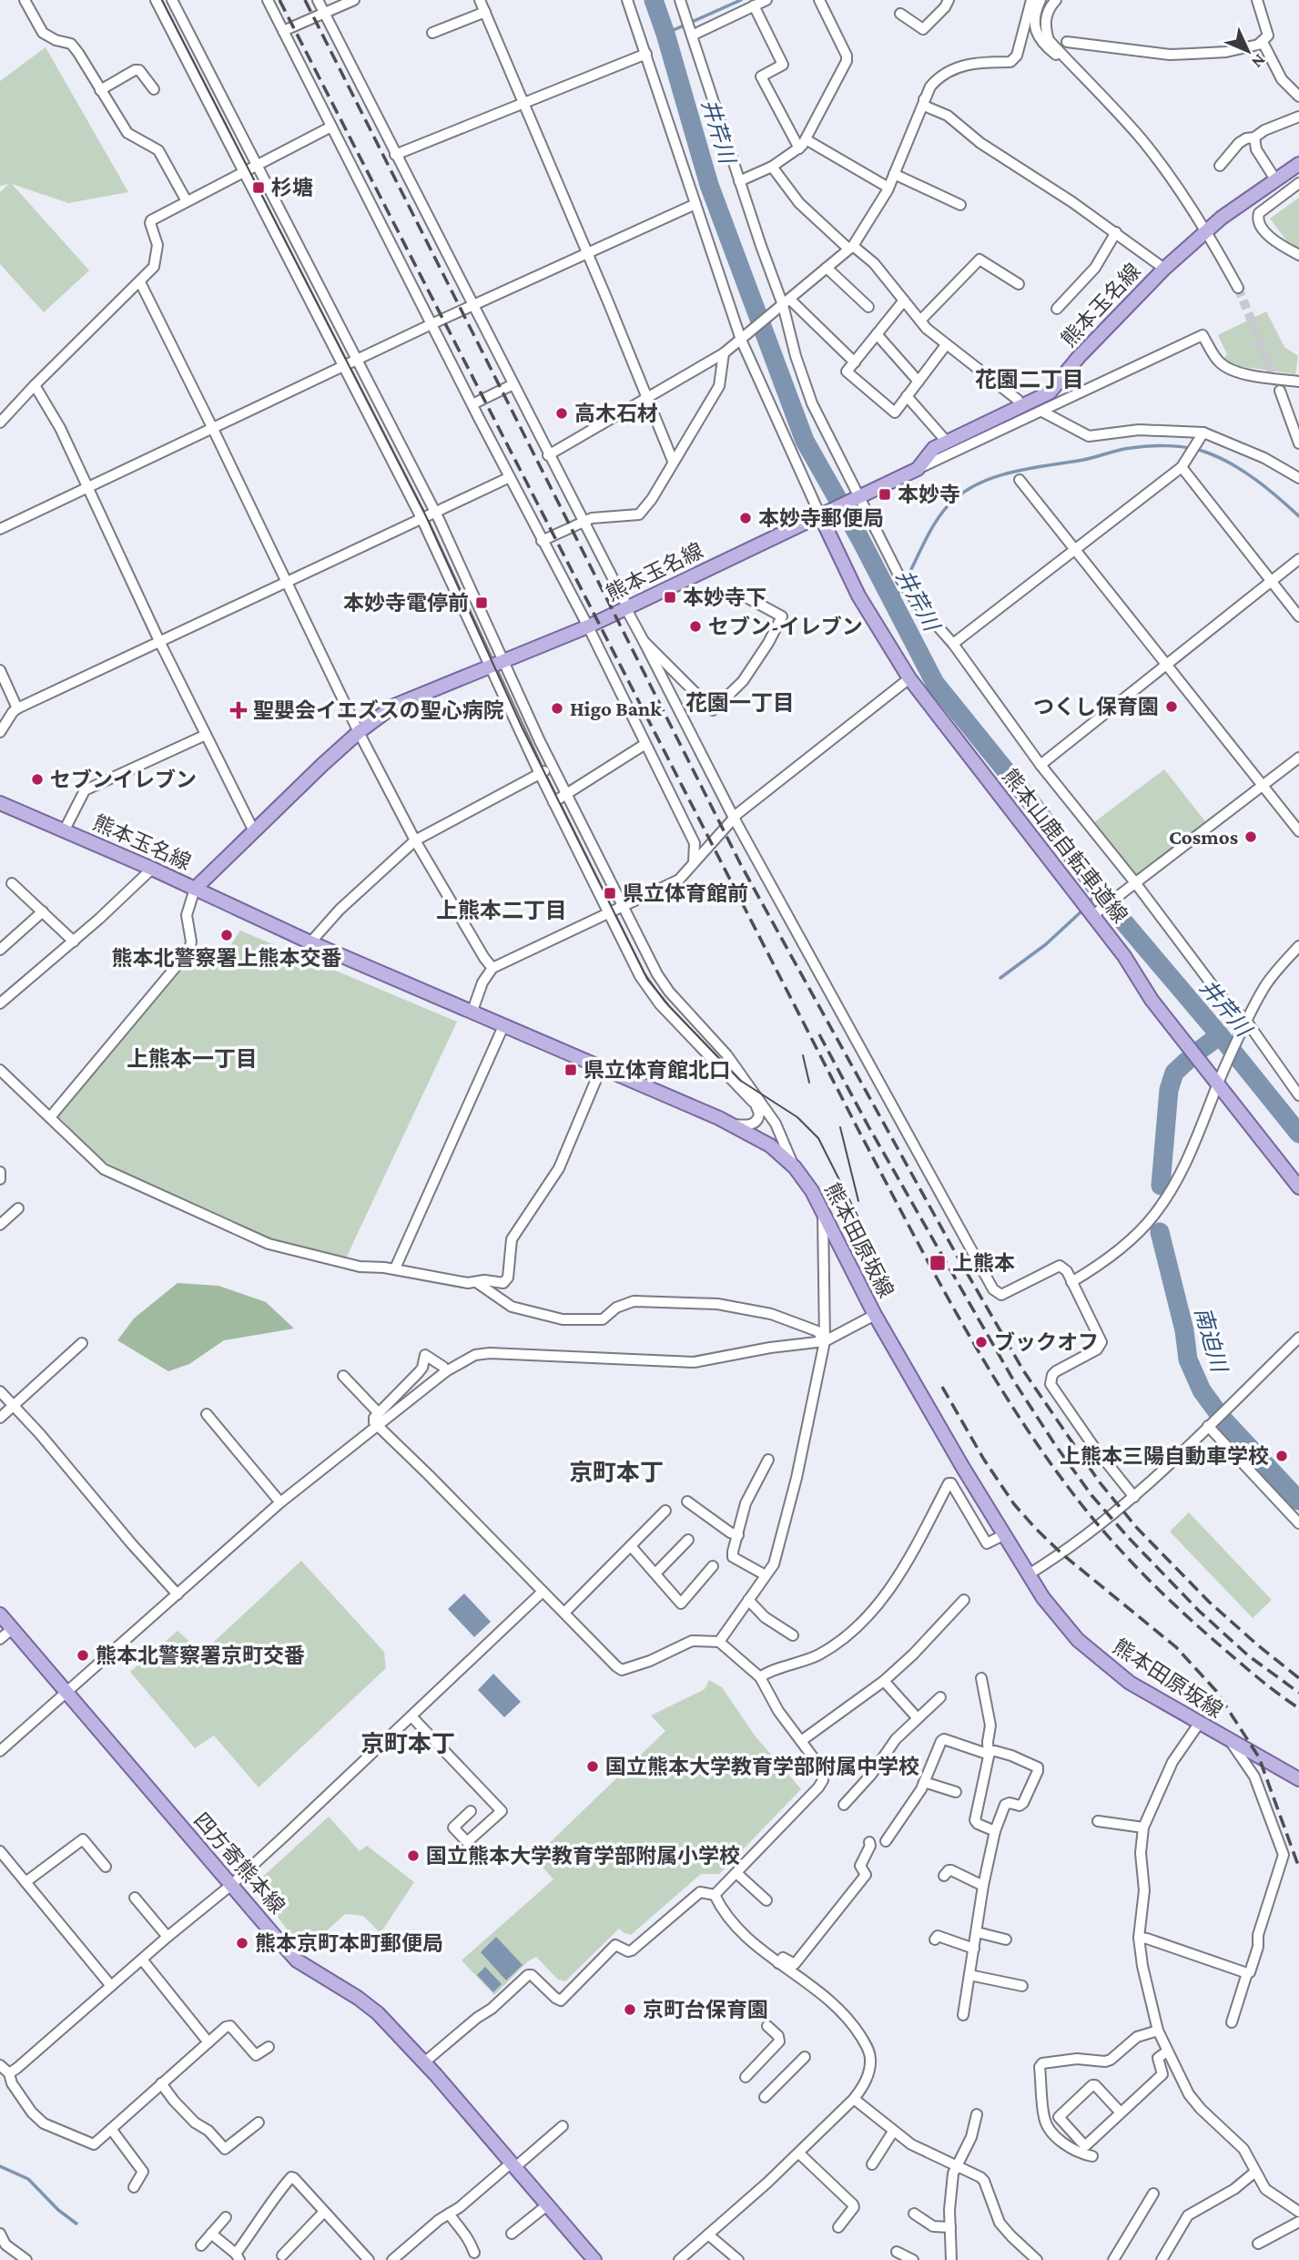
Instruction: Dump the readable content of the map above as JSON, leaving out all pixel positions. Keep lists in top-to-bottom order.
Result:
{
  "streets": {
    "main road": [
      "熊本玉名線",
      "熊本山鹿自転車道線",
      "熊本田原坂線",
      "四方寄熊本線"
    ]
  },
  "crossings": [
    ["熊本玉名線", "熊本山鹿自転車道線"],
    ["熊本玉名線", "熊本田原坂線"]
  ],
  "districts": [
    "花園二丁目",
    "花園一丁目",
    "上熊本二丁目",
    "上熊本一丁目",
    "京町本丁",
    "京町本丁"
  ],
  "water": ["井芹川", "南迫川"],
  "places": {
    "transit": [
      "杉塘",
      "本妙寺",
      "本妙寺下",
      "本妙寺電停前",
      "県立体育館前",
      "県立体育館北口",
      "上熊本"
    ],
    "other": [
      "高木石材",
      "本妙寺郵便局",
      "セブン-イレブン",
      "つくし保育園",
      "Higo Bank",
      "セブンイレブン",
      "Cosmos",
      "熊本北警察署上熊本交番",
      "ブックオフ",
      "上熊本三陽自動車学校",
      "熊本北警察署京町交番",
      "国立熊本大学教育学部附属中学校",
      "国立熊本大学教育学部附属小学校",
      "熊本京町本町郵便局",
      "京町台保育園"
    ],
    "health": ["聖嬰会イエズスの聖心病院"]
  },
  "north": "bottom right"
}
